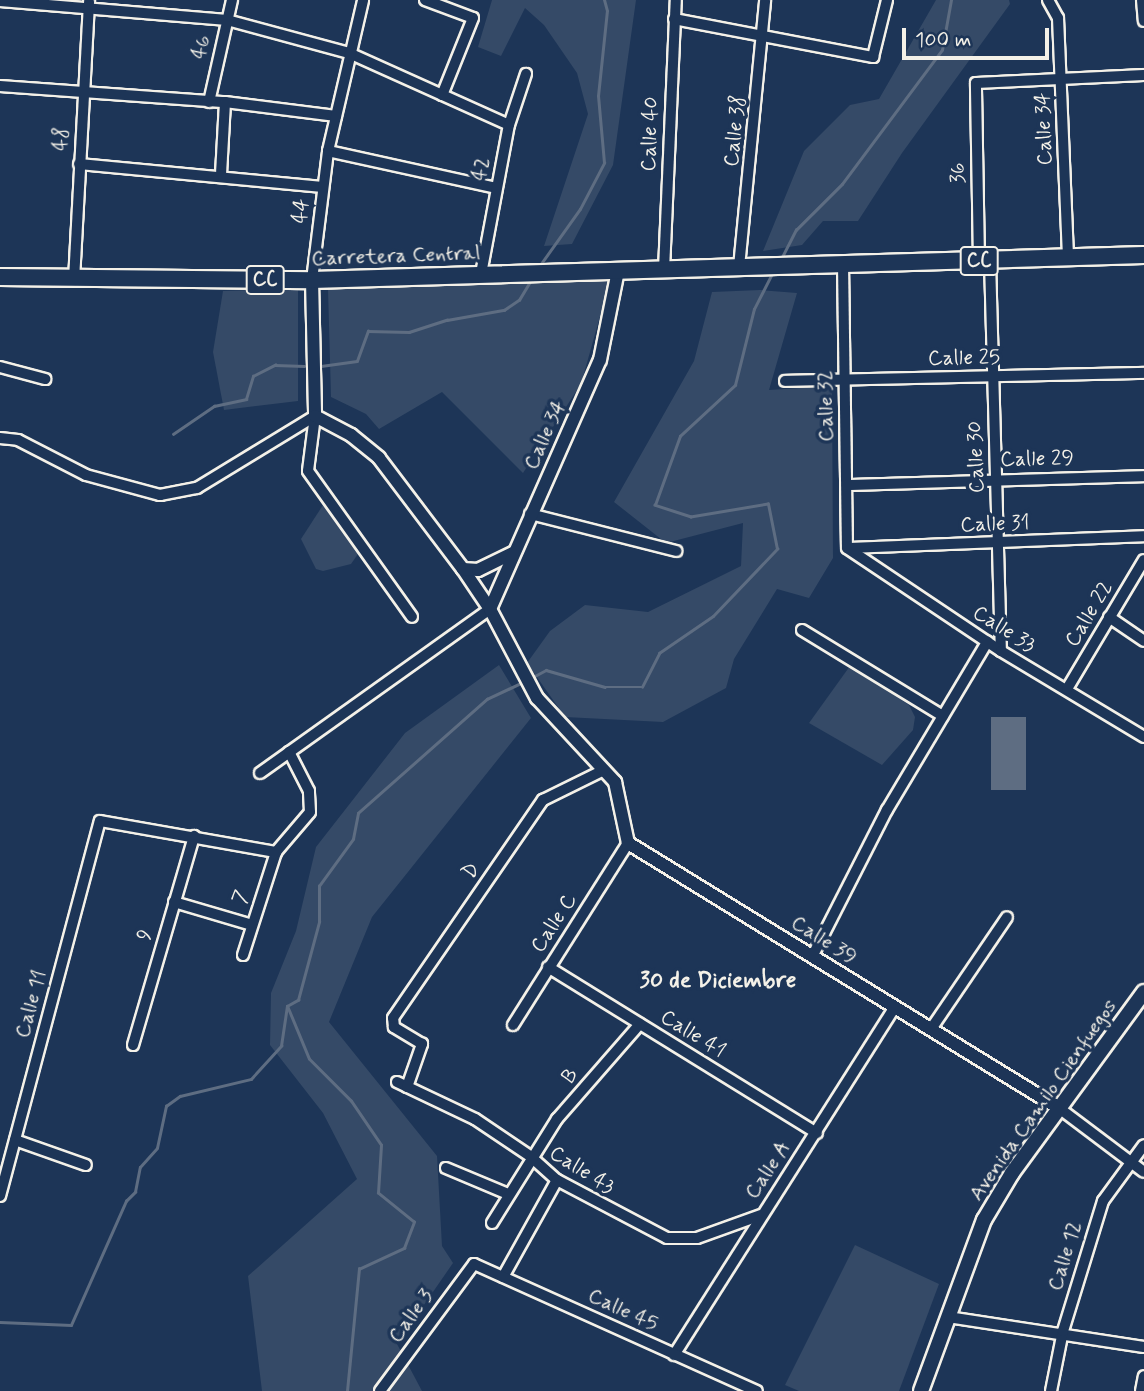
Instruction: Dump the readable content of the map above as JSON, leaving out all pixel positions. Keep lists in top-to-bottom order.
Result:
{
  "streets": {
    "highway": ["Carretera Central", "CC"],
    "main road": ["Avenida Camilo Cienfuegos"],
    "street": [
      "46",
      "Calle 34",
      "Calle 38",
      "Calle 40",
      "48",
      "42",
      "36",
      "44",
      "Calle 25",
      "Calle 32",
      "Calle 30",
      "Calle 29",
      "Calle 31",
      "Calle 22",
      "Calle 33",
      "D",
      "7",
      "Calle C",
      "9",
      "Calle 39",
      "Calle 11",
      "Calle 41",
      "B",
      "Calle 43",
      "Calle A",
      "Calle 12",
      "Calle 45",
      "Calle 3"
    ]
  },
  "crossings": [
    ["Calle 34", "36"],
    ["Calle 34", "Carretera Central"],
    ["Calle 34", "CC"],
    ["Calle 38", "Carretera Central"],
    ["Calle 38", "CC"],
    ["Calle 40", "Carretera Central"],
    ["48", "Carretera Central"],
    ["42", "Carretera Central"],
    ["36", "CC"],
    ["36", "Calle 30"],
    ["44", "Carretera Central"],
    ["Carretera Central", "CC"],
    ["CC", "Calle 32"],
    ["CC", "Calle 30"],
    ["Calle 25", "Calle 32"],
    ["Calle 25", "Calle 30"],
    ["Calle 32", "Calle 29"],
    ["Calle 32", "Calle 31"],
    ["Calle 32", "Calle 33"],
    ["Calle 30", "Calle 29"],
    ["Calle 30", "Calle 31"],
    ["Calle 30", "Calle 33"],
    ["Calle 31", "Calle 33"],
    ["Calle 22", "Calle 33"],
    ["D", "Calle 43"],
    ["Calle C", "Calle 39"],
    ["Calle C", "Calle 41"],
    ["9", "Calle 11"],
    ["Calle 39", "Avenida Camilo Cienfuegos"],
    ["Calle 39", "Calle A"],
    ["Calle 39", "Calle 12"],
    ["Calle 41", "B"],
    ["Calle 41", "Calle A"],
    ["B", "Calle 43"],
    ["Calle 43", "Calle A"],
    ["Calle A", "Calle 45"],
    ["Calle 45", "Calle 3"]
  ],
  "districts": ["30 de Diciembre"],
  "scale_bar": "100 m"
}
